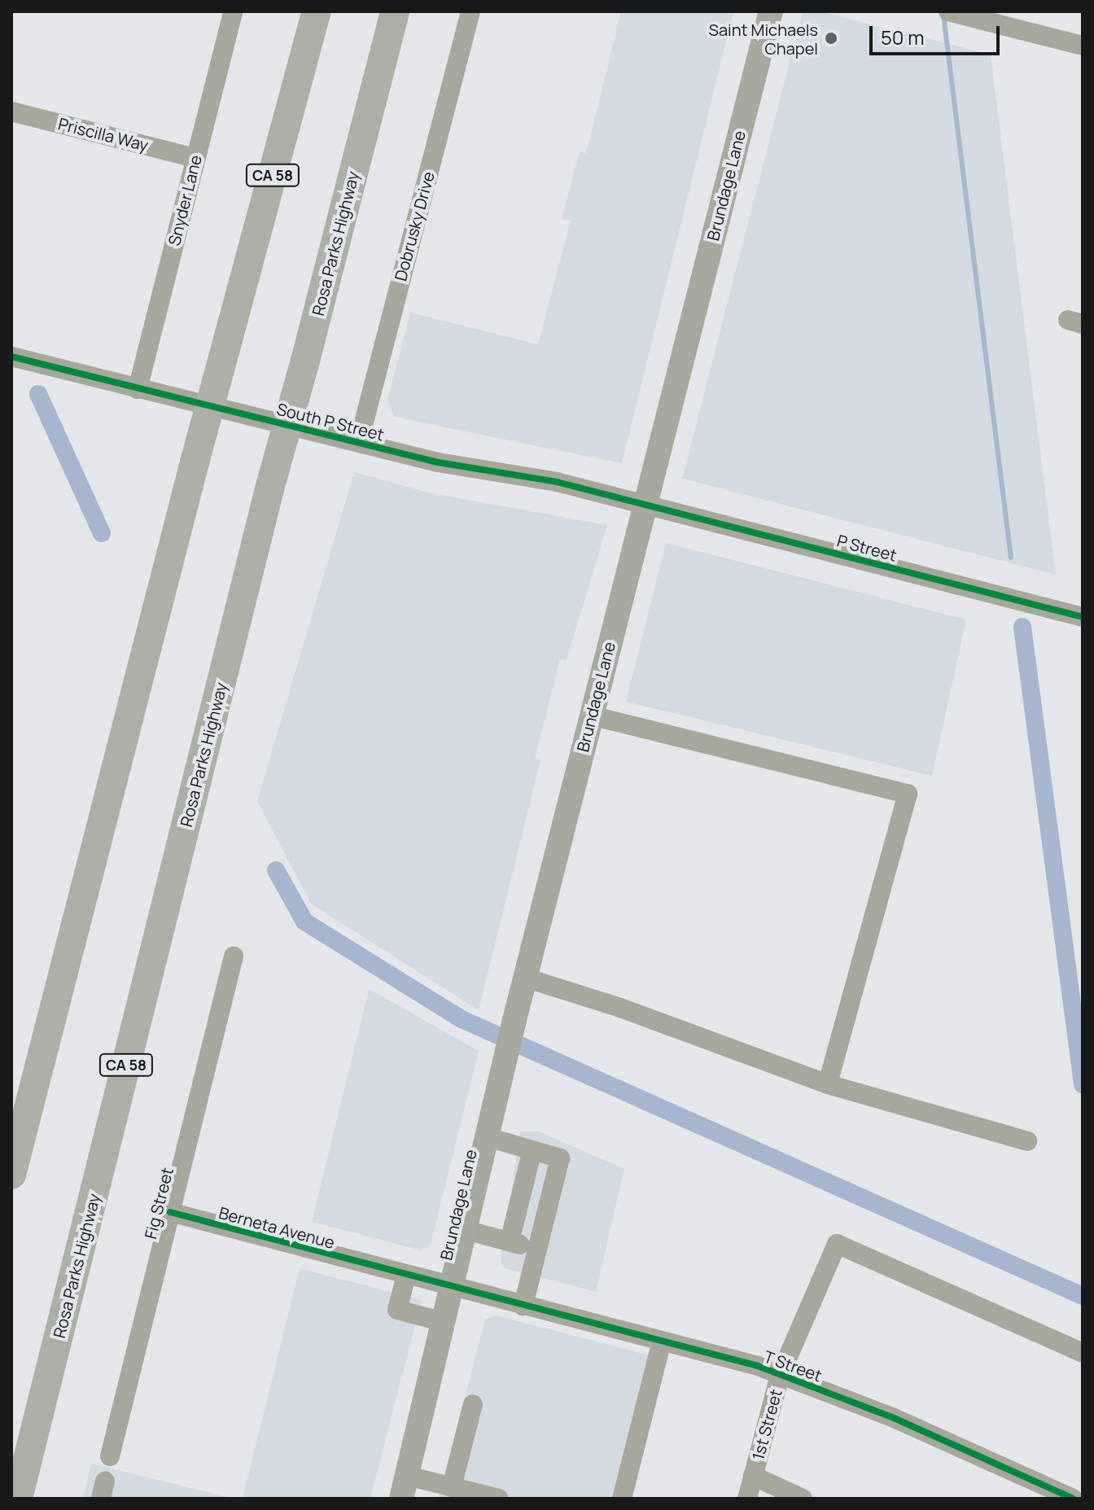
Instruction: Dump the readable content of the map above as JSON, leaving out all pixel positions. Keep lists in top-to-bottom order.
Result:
{
  "streets": {
    "highway": ["CA 58", "Rosa Parks Highway"],
    "main road": ["Brundage Lane"],
    "street": [
      "Priscilla Way",
      "Snyder Lane",
      "Dobrusky Drive",
      "South P Street",
      "P Street",
      "Fig Street",
      "Berneta Avenue",
      "T Street",
      "1st Street"
    ]
  },
  "crossings": [
    ["Priscilla Way", "Snyder Lane"],
    ["Brundage Lane", "South P Street"],
    ["Brundage Lane", "P Street"],
    ["Brundage Lane", "Berneta Avenue"],
    ["Brundage Lane", "T Street"],
    ["Snyder Lane", "South P Street"],
    ["Dobrusky Drive", "South P Street"],
    ["South P Street", "P Street"],
    ["Fig Street", "Berneta Avenue"],
    ["Berneta Avenue", "T Street"],
    ["T Street", "1st Street"]
  ],
  "places": ["Saint Michaels Chapel"],
  "scale_bar": "50 m"
}
